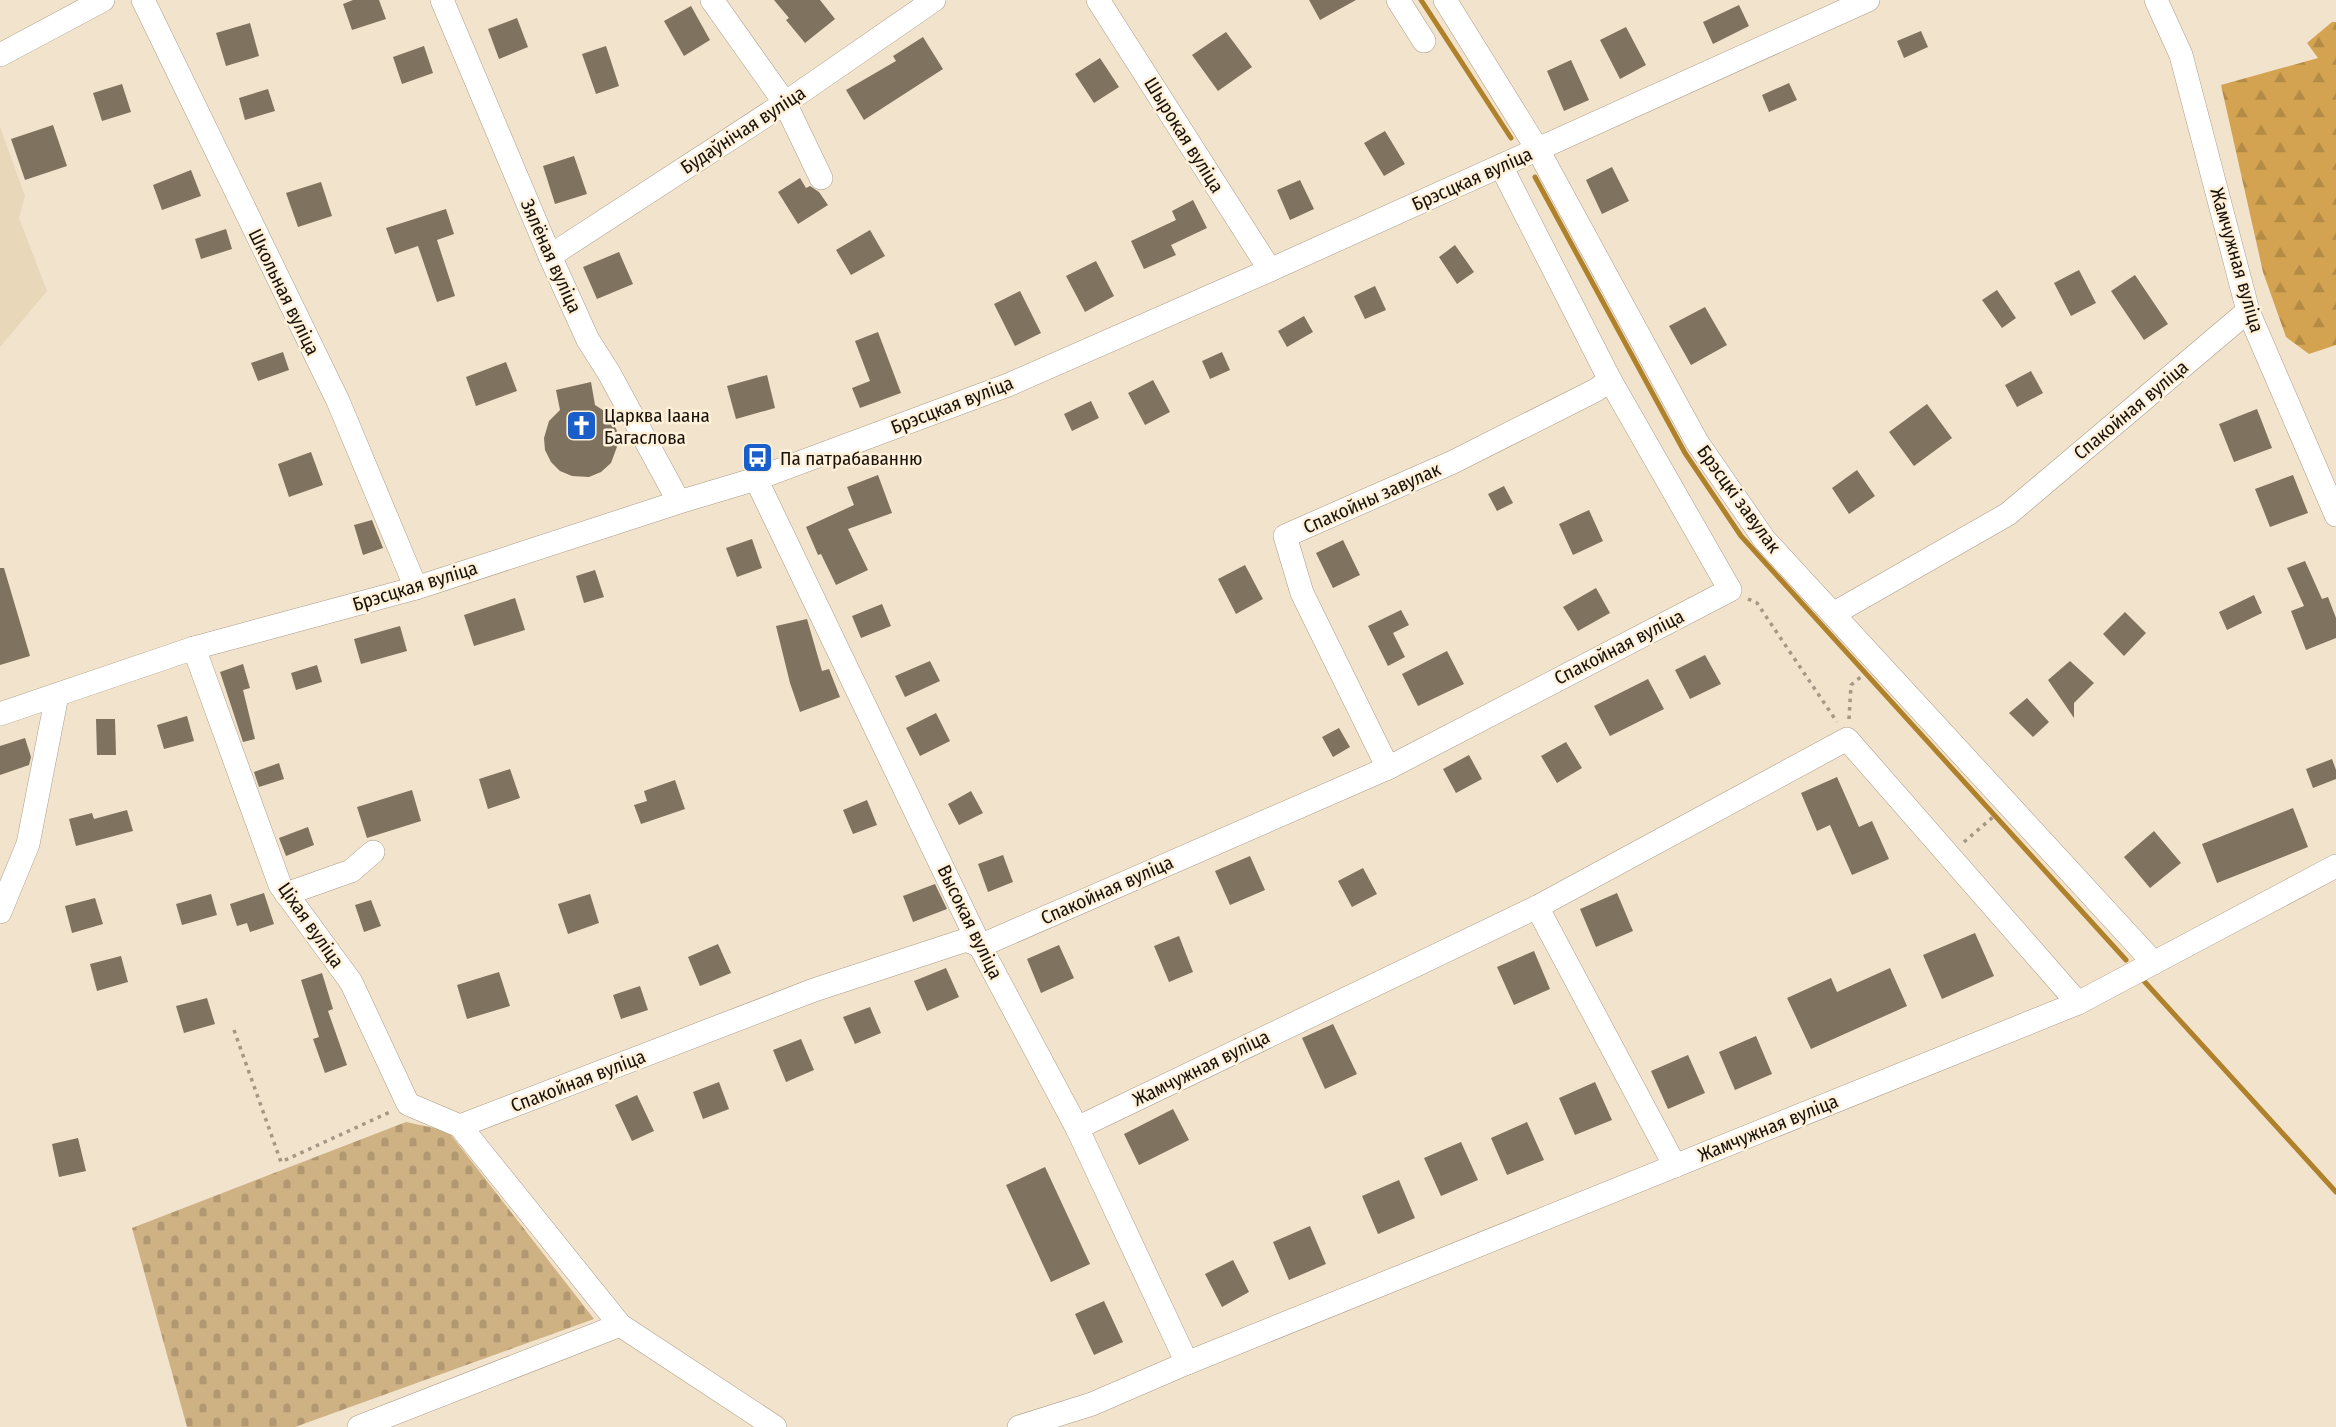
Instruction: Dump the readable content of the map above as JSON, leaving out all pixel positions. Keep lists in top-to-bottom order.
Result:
{
  "streets": {
    "street": [
      "Будаўнічая вуліца",
      "Шырокая вуліца",
      "Брэсцкая вуліца",
      "Зялёная вуліца",
      "Жамчужная вуліца",
      "Школьная вуліца",
      "Спакойная вуліца",
      "Спакойны завулак",
      "Брэсцкі завулак",
      "Высокая вуліца",
      "Ціхая вуліца"
    ]
  },
  "crossings": [
    ["Будаўнічая вуліца", "Зялёная вуліца"],
    ["Шырокая вуліца", "Брэсцкая вуліца"],
    ["Брэсцкая вуліца", "Зялёная вуліца"],
    ["Брэсцкая вуліца", "Школьная вуліца"],
    ["Брэсцкая вуліца", "Брэсцкі завулак"],
    ["Брэсцкая вуліца", "Высокая вуліца"],
    ["Брэсцкая вуліца", "Ціхая вуліца"],
    ["Жамчужная вуліца", "Спакойная вуліца"],
    ["Жамчужная вуліца", "Брэсцкі завулак"],
    ["Жамчужная вуліца", "Высокая вуліца"],
    ["Спакойная вуліца", "Спакойны завулак"],
    ["Спакойная вуліца", "Брэсцкі завулак"],
    ["Спакойная вуліца", "Высокая вуліца"]
  ],
  "places": {
    "church": ["Царква Іаана Багаслова"],
    "bus stop": ["Па патрабаванню"]
  }
}
